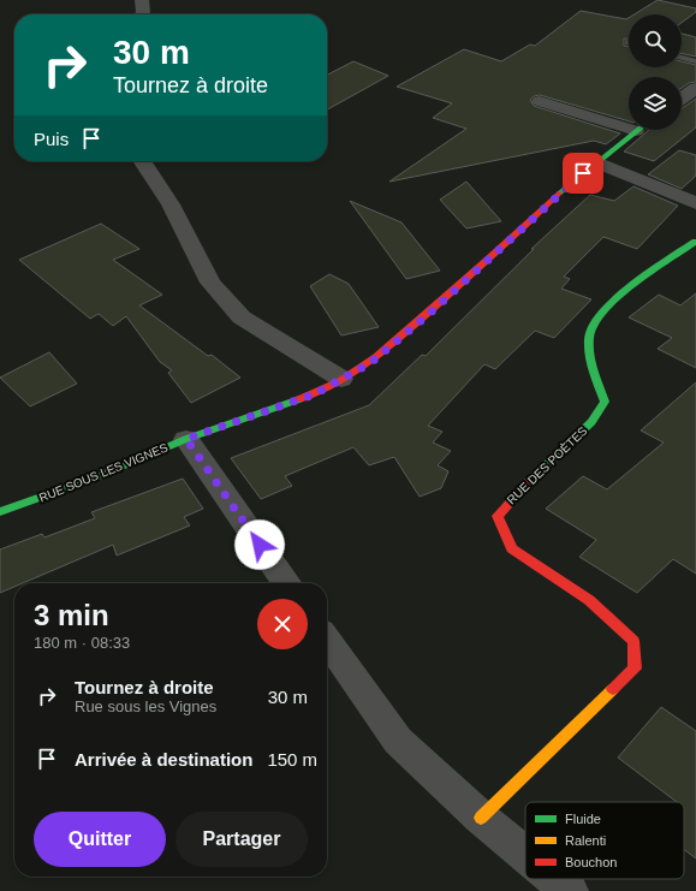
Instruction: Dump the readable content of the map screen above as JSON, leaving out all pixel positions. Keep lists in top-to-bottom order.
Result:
{
  "streets": {
    "street": ["RUE DES POÈTES", "RUE SOUS LES VIGNES"]
  },
  "legend": ["Fluide", "Ralenti", "Bouchon"],
  "page": {
    "turn": ["30 m", "Tournez à droite"],
    "then": "Puis",
    "heading": ["3 min", "180 m · 08:33"],
    "list": [
      {
        "name": "Tournez à droite",
        "note": "Rue sous les Vignes",
        "value": "30 m"
      },
      {
        "name": "Arrivée à destination",
        "value": "150 m"
      }
    ],
    "buttons": ["Quitter", "Partager"]
  }
}
